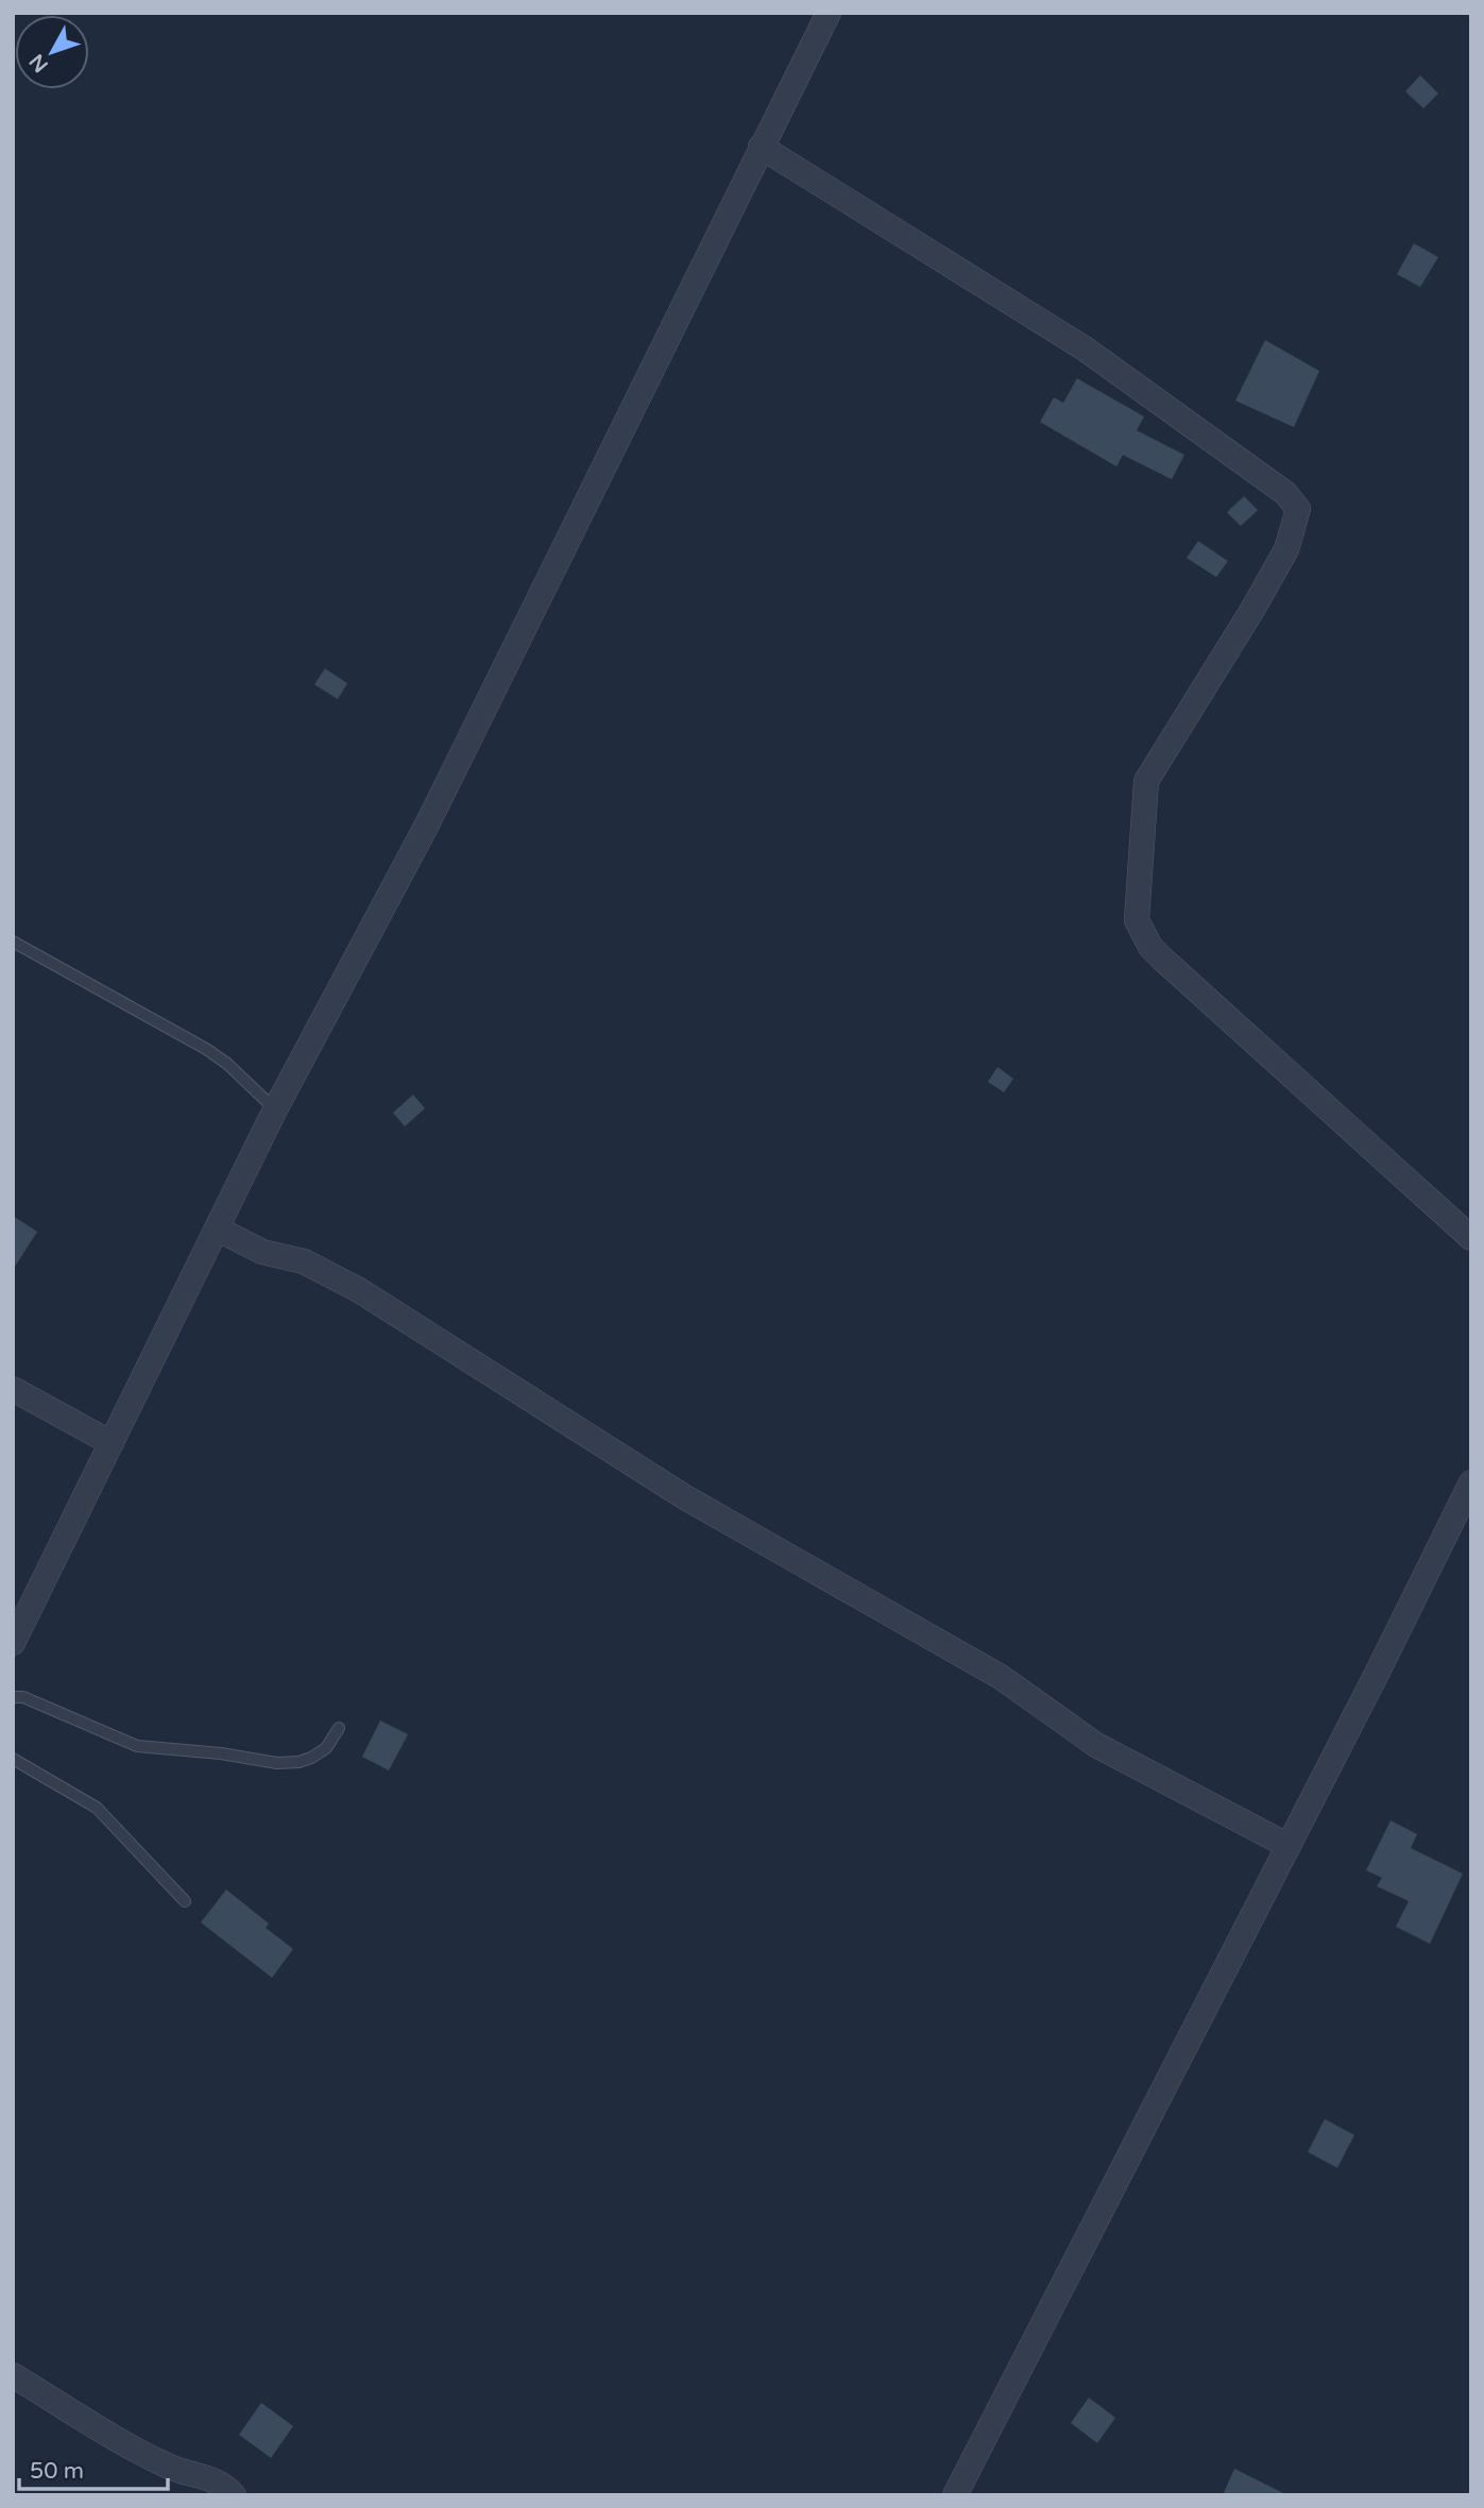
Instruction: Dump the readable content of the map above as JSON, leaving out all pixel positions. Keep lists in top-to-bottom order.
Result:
{
  "scale_bar": "50 m",
  "north": "bottom left"
}
